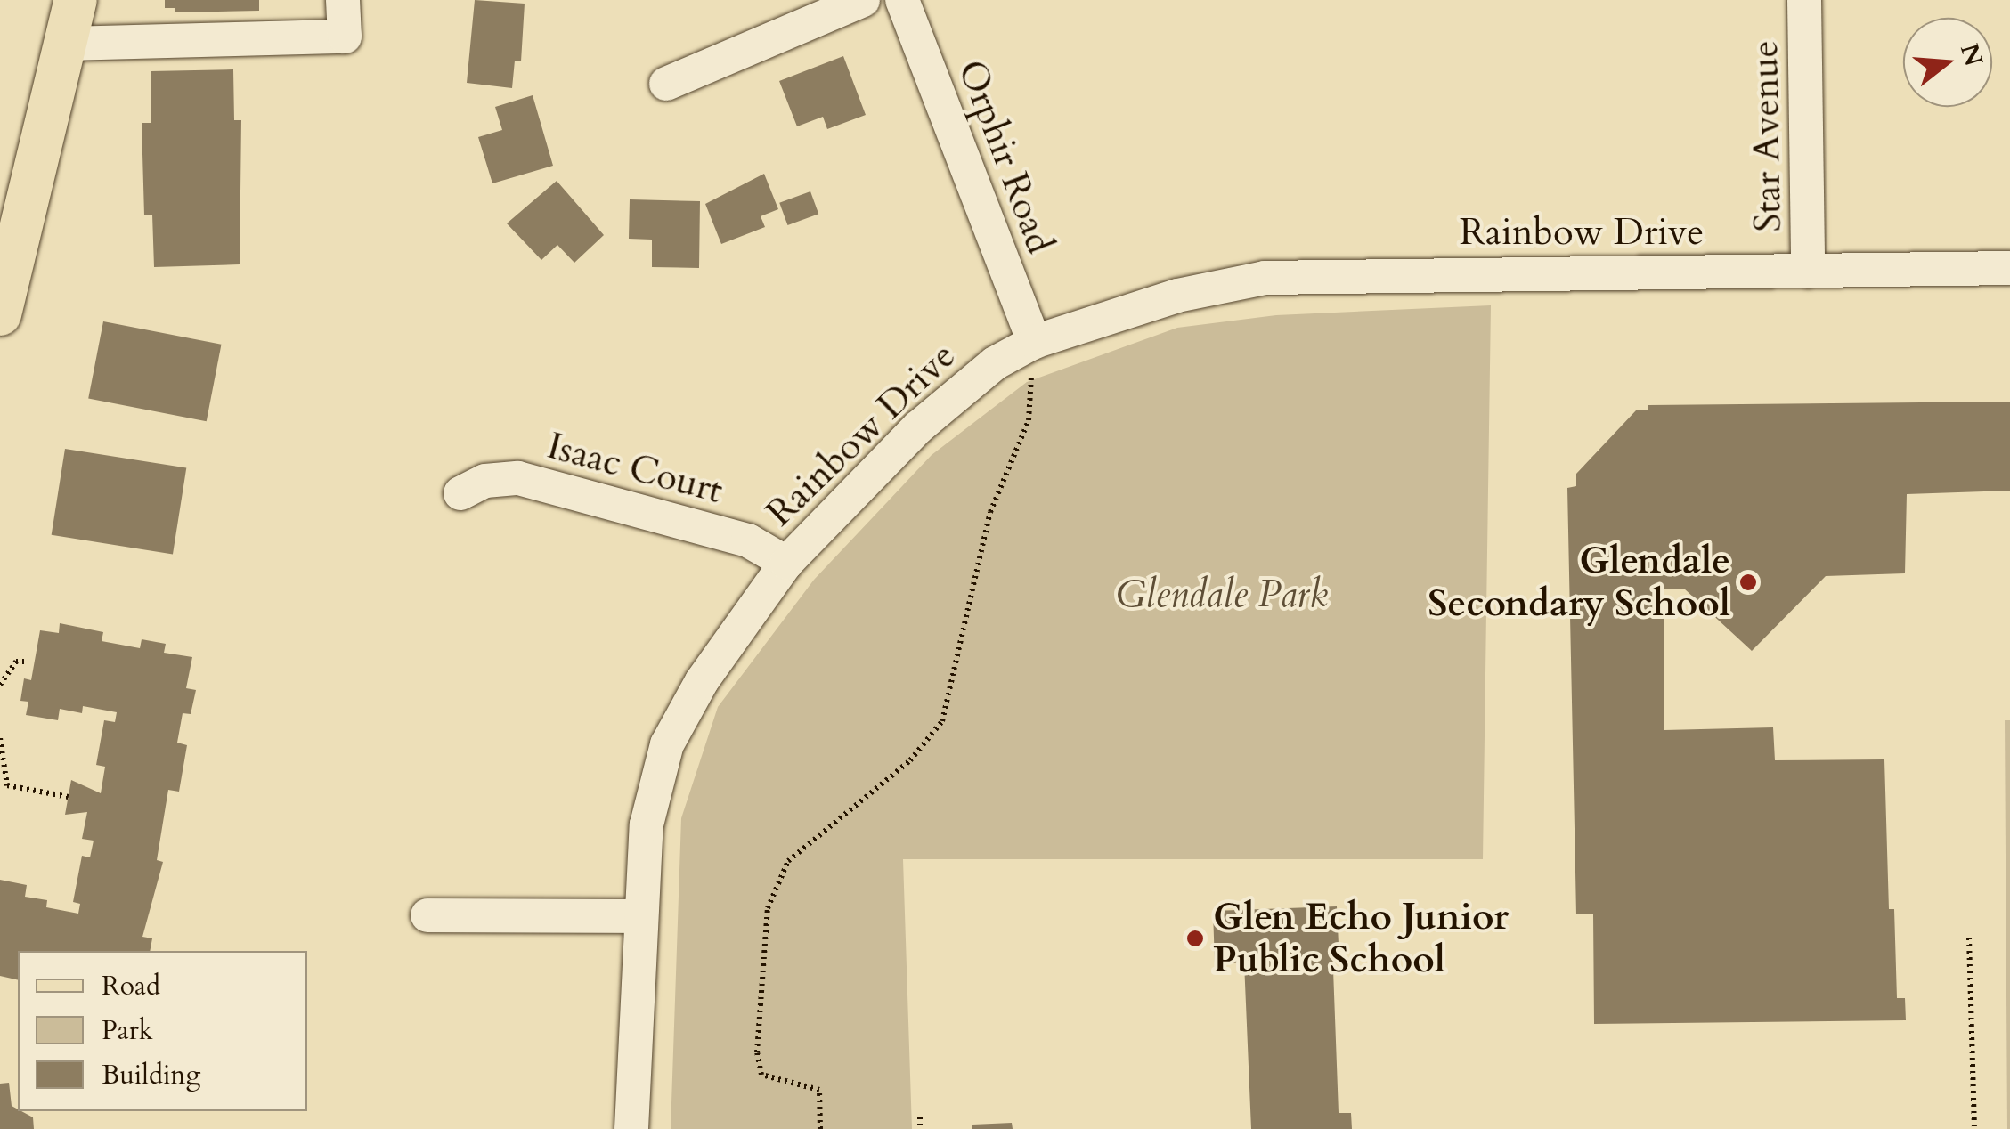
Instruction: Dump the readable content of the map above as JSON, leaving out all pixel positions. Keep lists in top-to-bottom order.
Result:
{
  "streets": {
    "street": [
      "Star Avenue",
      "Orphir Road",
      "Rainbow Drive",
      "Isaac Court"
    ]
  },
  "crossings": [
    ["Star Avenue", "Rainbow Drive"],
    ["Orphir Road", "Rainbow Drive"],
    ["Rainbow Drive", "Isaac Court"]
  ],
  "parks": ["Glendale Park"],
  "places": ["Glendale Secondary School", "Glen Echo Junior Public School"],
  "legend": ["Road", "Park", "Building"],
  "north": "right"
}
